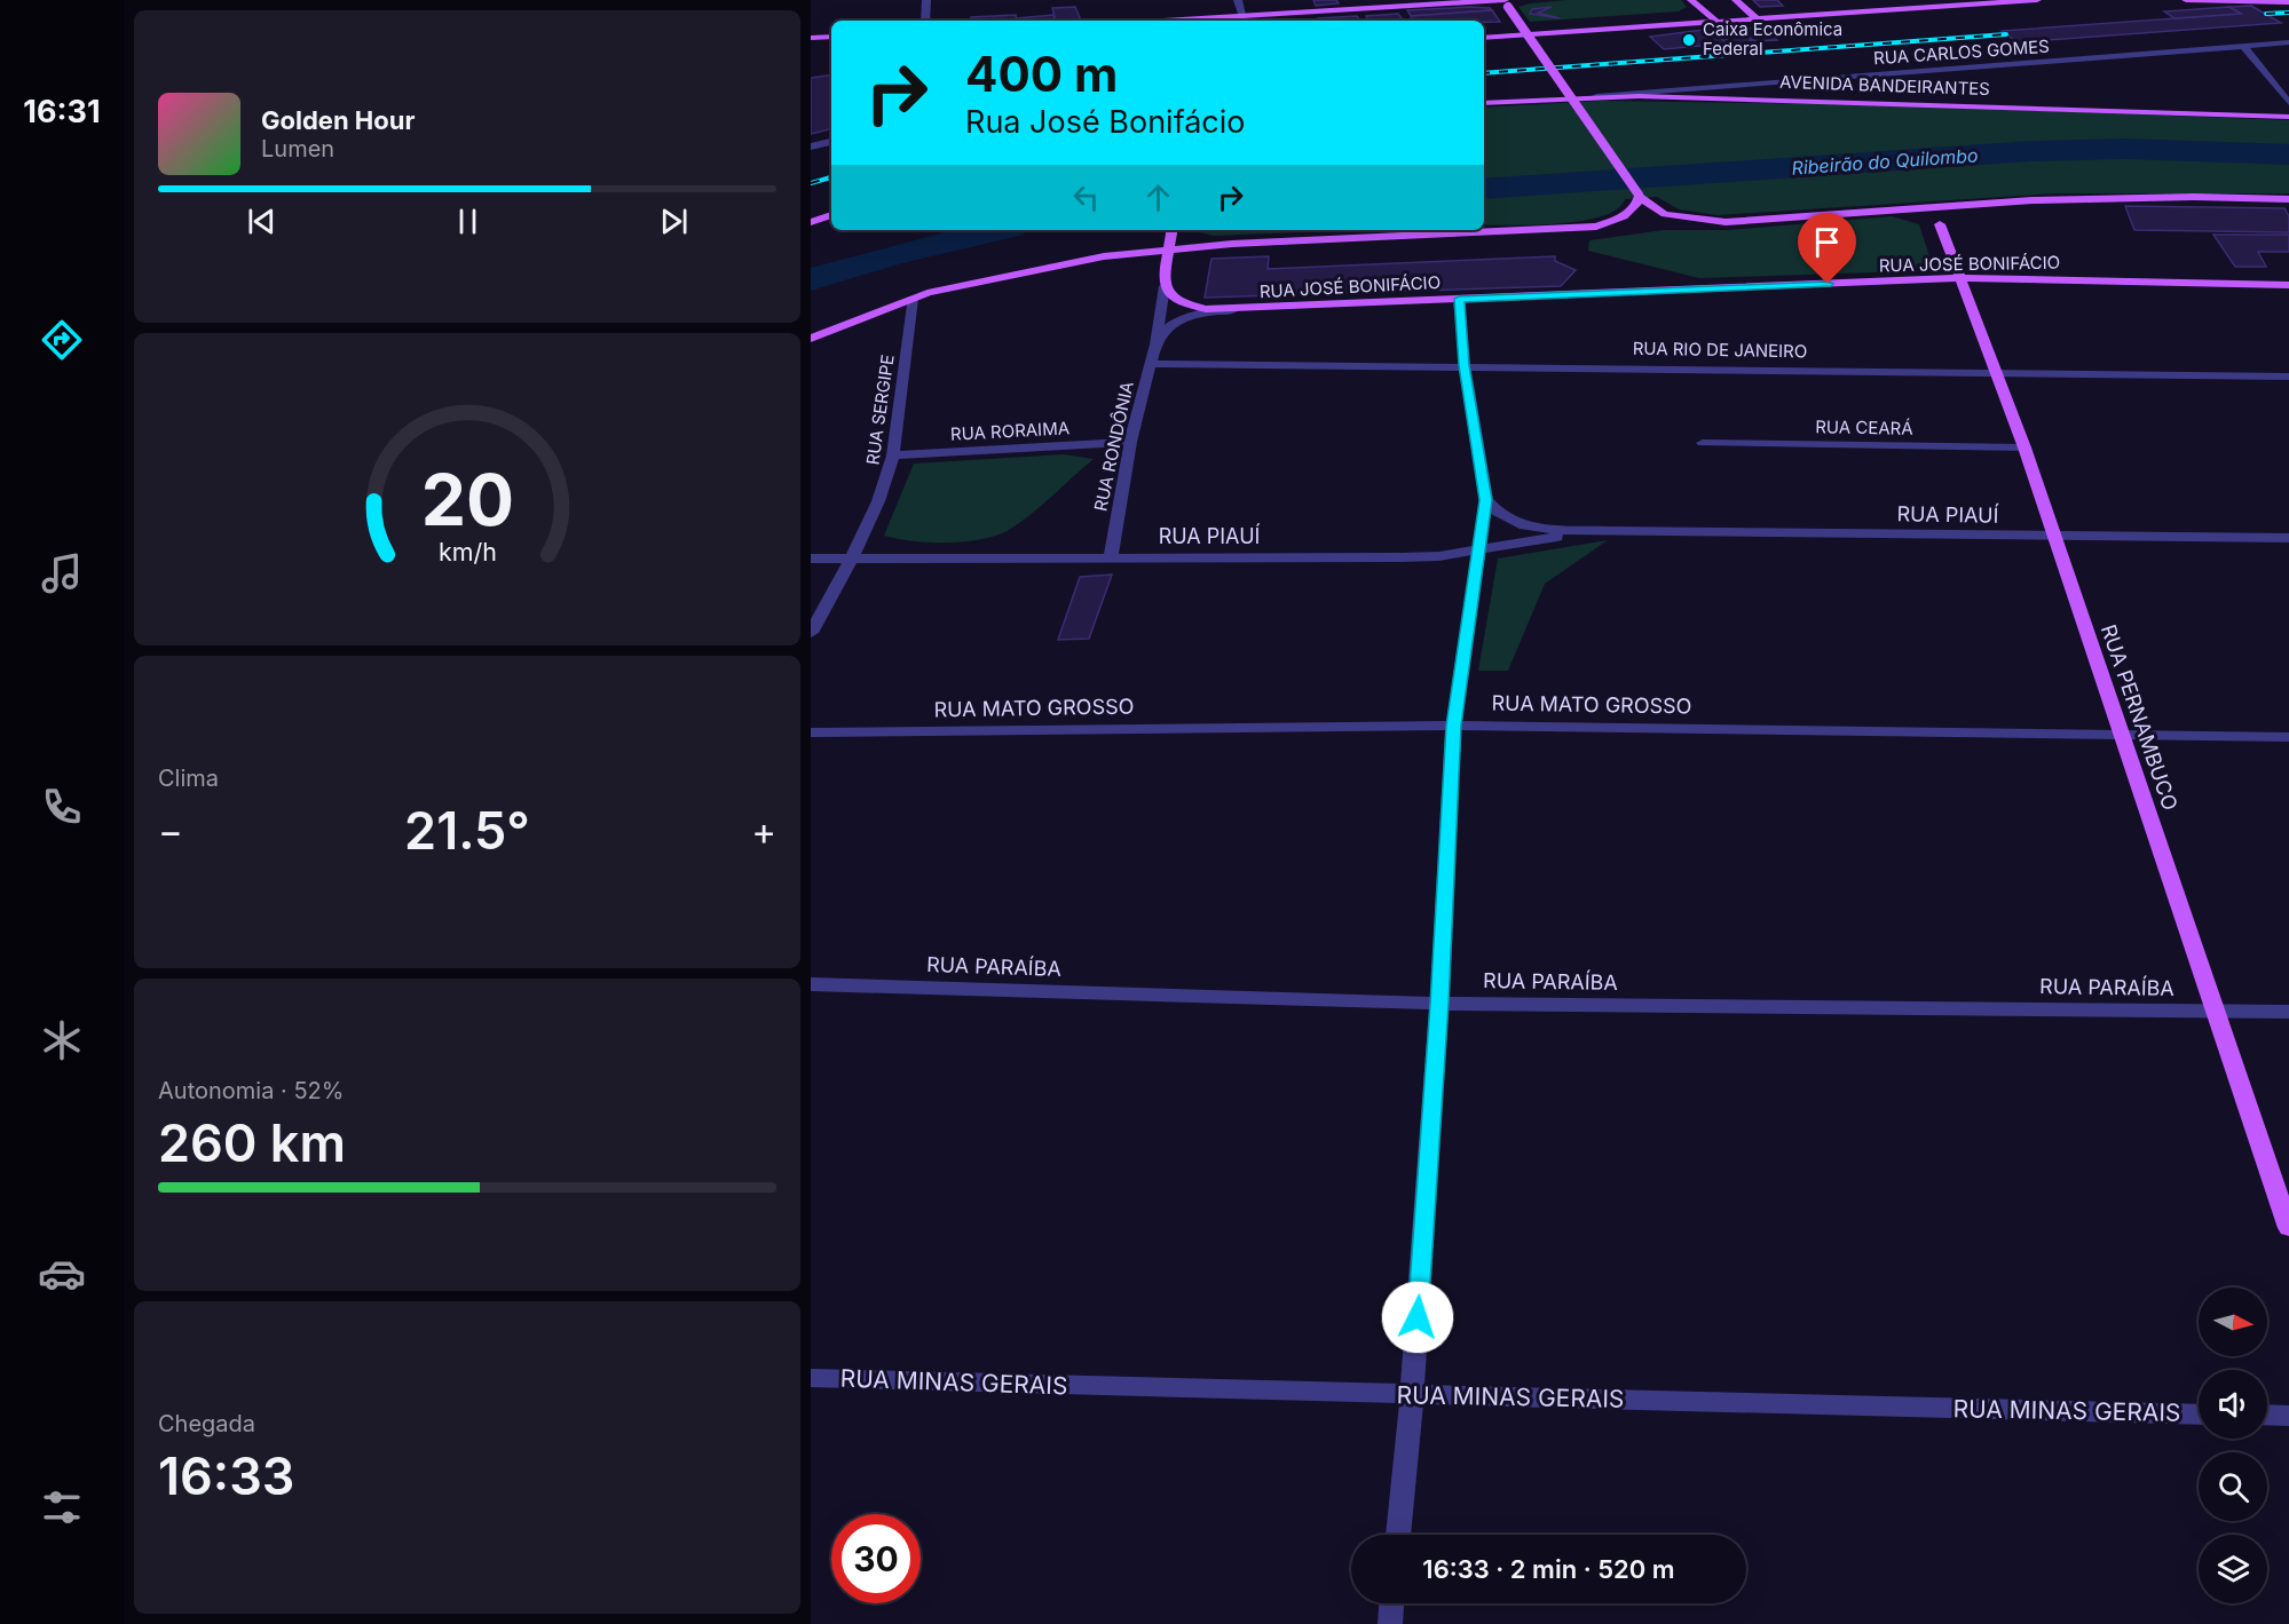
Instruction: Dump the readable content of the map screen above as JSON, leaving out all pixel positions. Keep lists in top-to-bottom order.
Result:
{
  "streets": {
    "main road": [
      "AVENIDA BANDEIRANTES",
      "RUA JOSÉ BONIFÁCIO",
      "RUA RONDÔNIA",
      "RUA PERNAMBUCO"
    ],
    "street": [
      "RUA CARLOS GOMES",
      "RUA RIO DE JANEIRO",
      "RUA SERGIPE",
      "RUA CEARÁ",
      "RUA RORAIMA",
      "RUA PIAUÍ",
      "RUA MATO GROSSO",
      "RUA PARAÍBA",
      "RUA MINAS GERAIS"
    ]
  },
  "crossings": [
    ["RUA CARLOS GOMES", "AVENIDA BANDEIRANTES"],
    ["RUA JOSÉ BONIFÁCIO", "RUA RONDÔNIA"],
    ["RUA JOSÉ BONIFÁCIO", "RUA PERNAMBUCO"],
    ["RUA RIO DE JANEIRO", "RUA RONDÔNIA"],
    ["RUA RIO DE JANEIRO", "RUA PERNAMBUCO"],
    ["RUA SERGIPE", "RUA RORAIMA"],
    ["RUA SERGIPE", "RUA PIAUÍ"],
    ["RUA CEARÁ", "RUA PERNAMBUCO"],
    ["RUA RORAIMA", "RUA RONDÔNIA"],
    ["RUA RONDÔNIA", "RUA PIAUÍ"],
    ["RUA PIAUÍ", "RUA PERNAMBUCO"],
    ["RUA MATO GROSSO", "RUA PERNAMBUCO"],
    ["RUA PERNAMBUCO", "RUA PARAÍBA"]
  ],
  "water": ["Ribeirão do Quilombo"],
  "places": ["Caixa Econômica Federal"],
  "north": "right",
  "page": {
    "tabs": "16:31",
    "turn": ["400 m", "Rua José Bonifácio"],
    "song": ["Golden Hour", "Lumen"],
    "tile": [
      "Clima",
      ["Autonomia · 52%", "260 km"],
      ["Chegada", "16:33"]
    ],
    "heat": ["−", "21.5°", "+"],
    "limit": "30",
    "trip": "16:33 · 2 min · 520 m",
    "gauge": ["20", "km/h"]
  }
}
